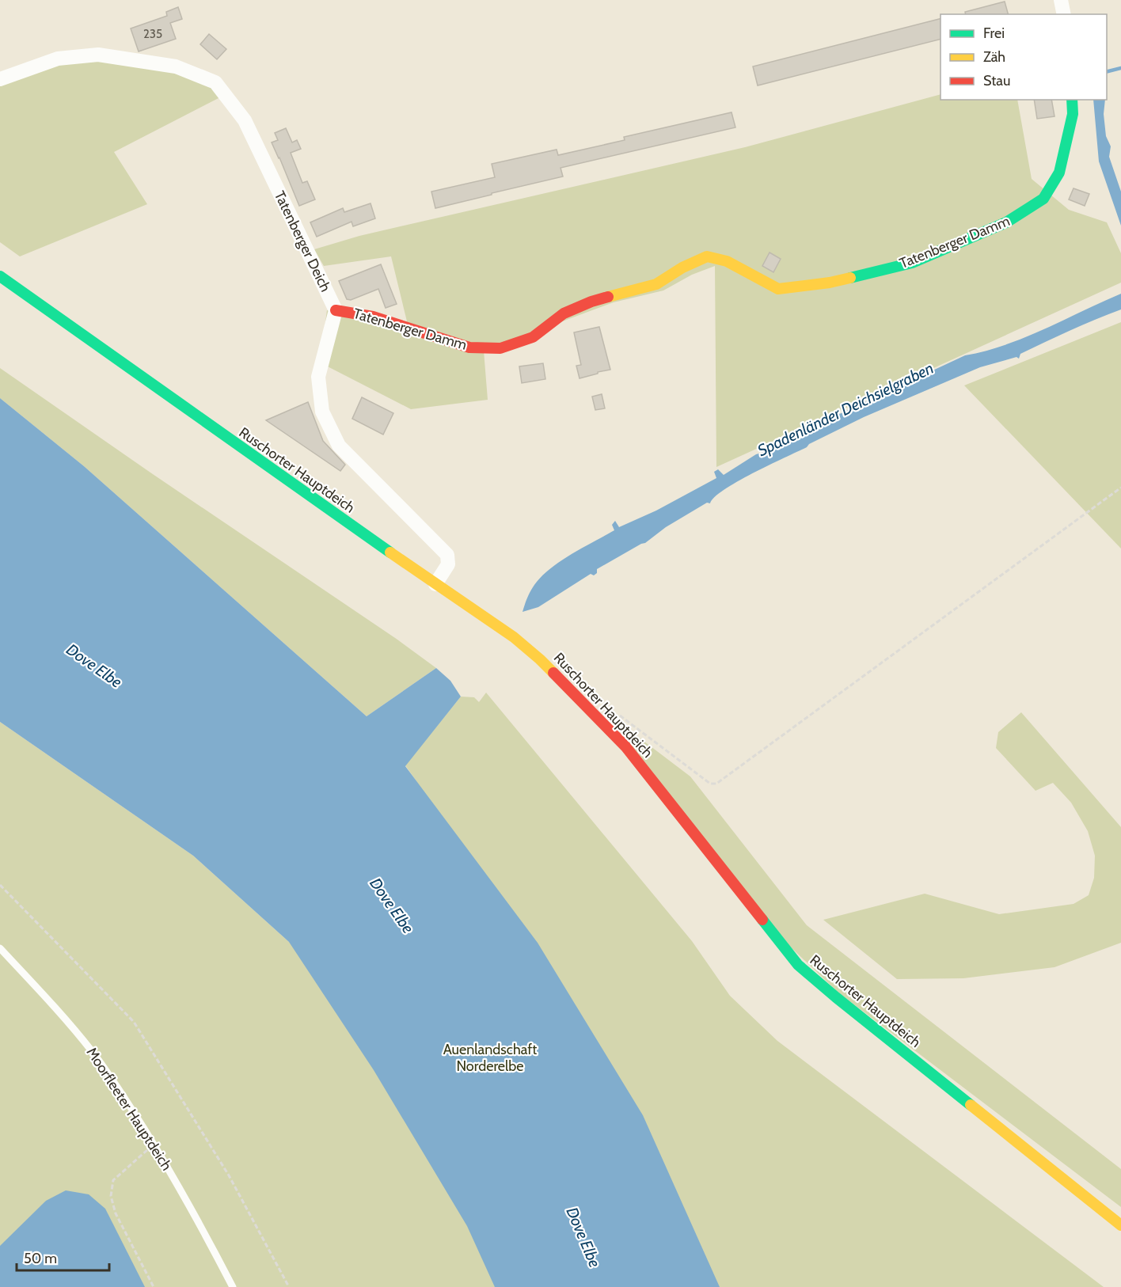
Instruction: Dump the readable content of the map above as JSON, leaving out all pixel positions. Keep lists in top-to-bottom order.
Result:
{
  "streets": {
    "street": ["Tatenberger Deich", "Tatenberger Damm", "Ruschorter Hauptdeich"],
    "lane": ["Moorfleeter Hauptdeich"]
  },
  "crossings": [
    ["Tatenberger Deich", "Tatenberger Damm"],
    ["Tatenberger Deich", "Ruschorter Hauptdeich"]
  ],
  "water": ["Spadenländer Deichsielgraben", "Dove Elbe"],
  "parks": ["Auenlandschaft Norderelbe"],
  "house_numbers": ["235"],
  "legend": ["Frei", "Zäh", "Stau"],
  "scale_bar": "50 m"
}
